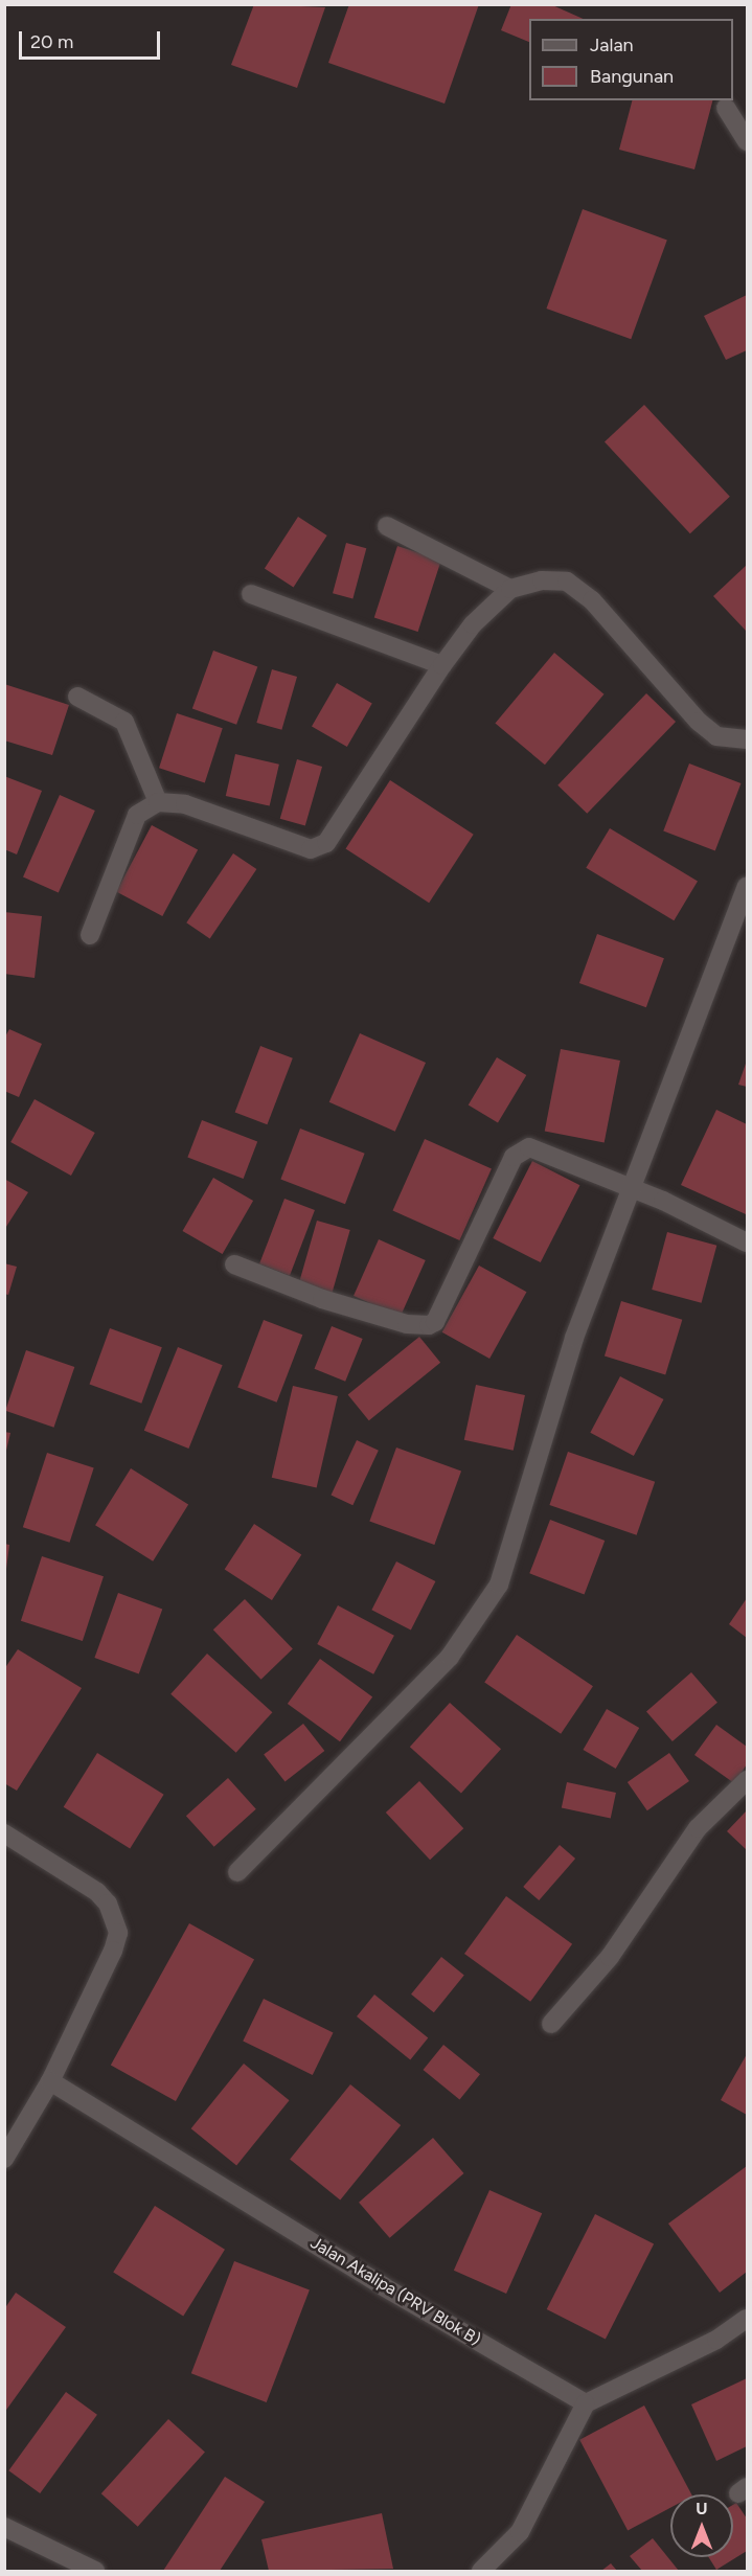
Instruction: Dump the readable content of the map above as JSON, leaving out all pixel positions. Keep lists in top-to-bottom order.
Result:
{
  "streets": {
    "street": ["Jalan Akalipa (PRV Blok B)"]
  },
  "legend": ["Jalan", "Bangunan"],
  "scale_bar": "20 m",
  "north": "top"
}
